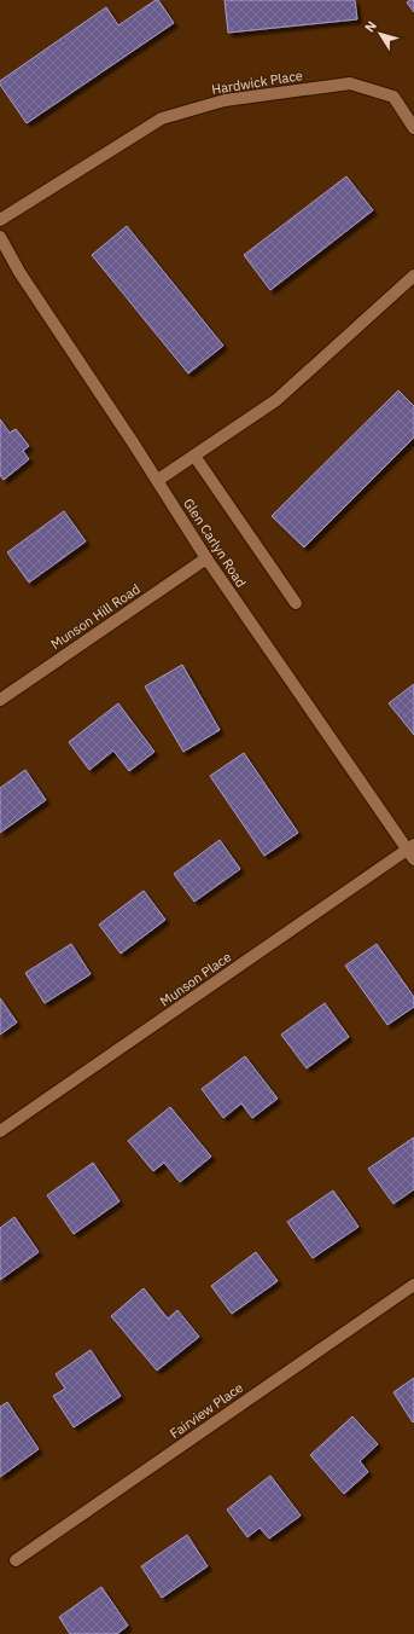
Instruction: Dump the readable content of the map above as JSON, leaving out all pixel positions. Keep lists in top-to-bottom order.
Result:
{
  "streets": {
    "street": [
      "Hardwick Place",
      "Glen Carlyn Road",
      "Munson Hill Road",
      "Munson Place",
      "Fairview Place"
    ]
  },
  "crossings": [
    ["Glen Carlyn Road", "Munson Hill Road"],
    ["Glen Carlyn Road", "Munson Place"]
  ],
  "north": "top left"
}
